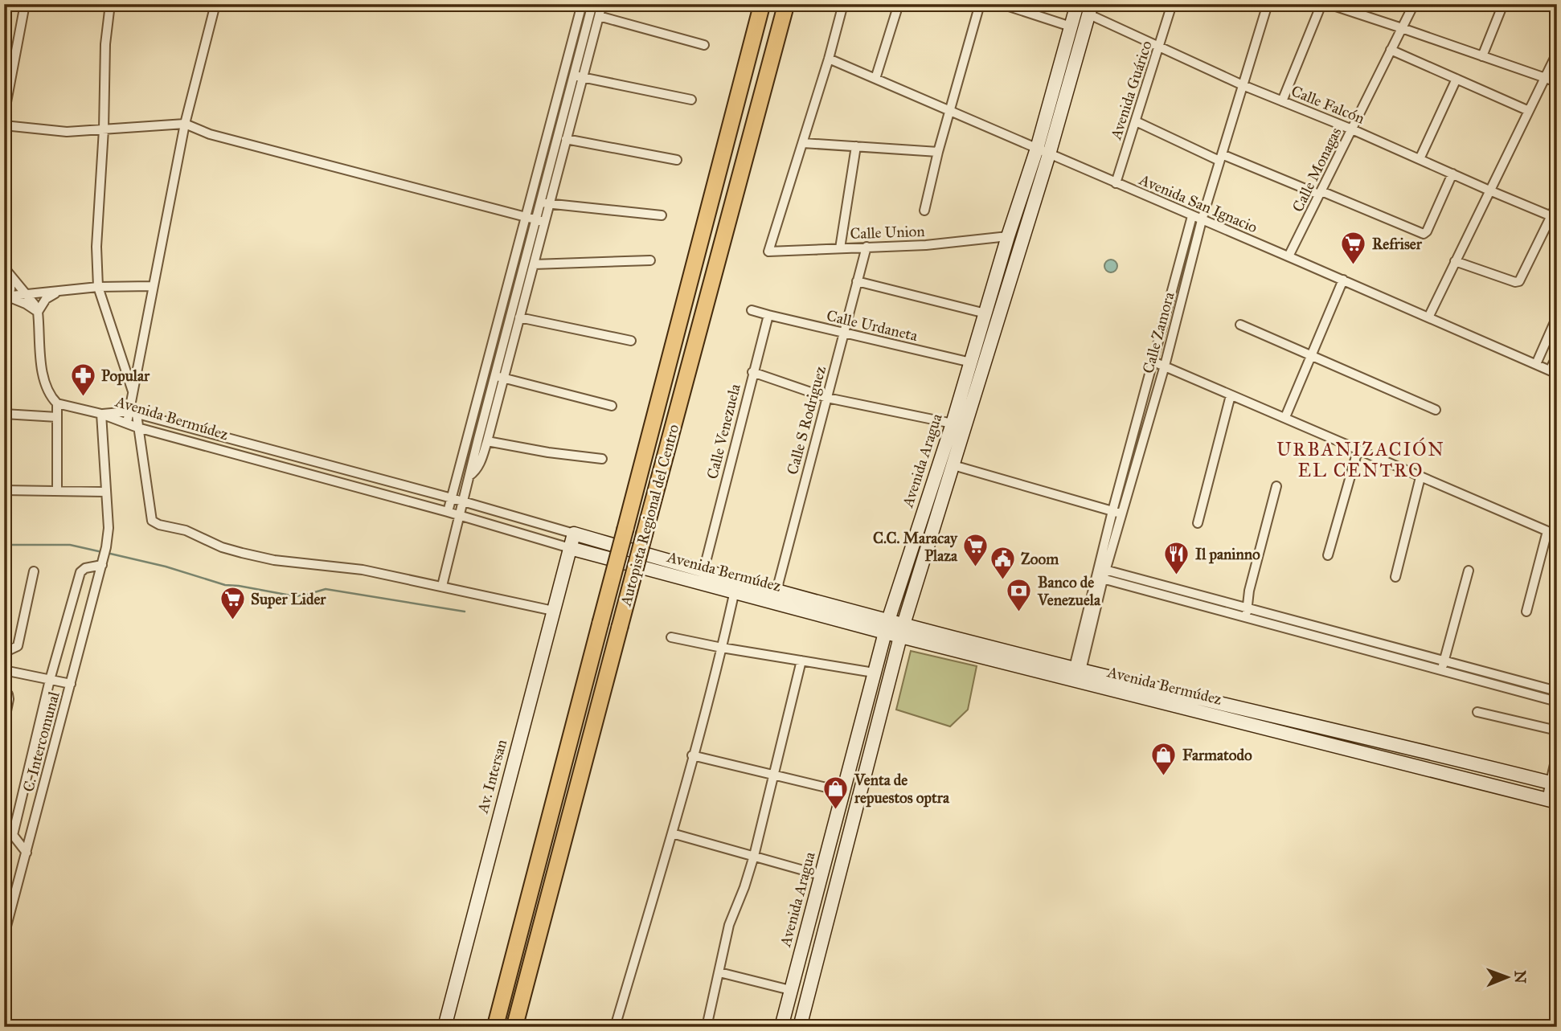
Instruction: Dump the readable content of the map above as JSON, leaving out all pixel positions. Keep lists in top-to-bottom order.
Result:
{
  "streets": {
    "highway": ["Autopista Regional del Centro"],
    "street": [
      "Avenida Guárico",
      "Calle Falcón",
      "Calle Monagas",
      "Avenida San Ignacio",
      "Calle Union",
      "Calle Urdaneta",
      "Calle Zamora",
      "Avenida Bermúdez",
      "Calle S Rodriguez",
      "Calle Venezuela",
      "Avenida Aragua",
      "C. Intercomunal",
      "Av. Intersan"
    ]
  },
  "crossings": [
    ["Avenida Guárico", "Calle Falcón"],
    ["Avenida Guárico", "Avenida San Ignacio"],
    ["Calle Falcón", "Calle Monagas"],
    ["Calle Falcón", "Calle Zamora"],
    ["Calle Falcón", "Avenida Aragua"],
    ["Calle Monagas", "Avenida San Ignacio"],
    ["Avenida San Ignacio", "Calle Zamora"],
    ["Avenida San Ignacio", "Avenida Aragua"],
    ["Calle Union", "Calle S Rodriguez"],
    ["Calle Union", "Avenida Aragua"],
    ["Calle Urdaneta", "Calle S Rodriguez"],
    ["Calle Urdaneta", "Calle Venezuela"],
    ["Calle Urdaneta", "Avenida Aragua"],
    ["Calle Zamora", "Avenida Bermúdez"],
    ["Avenida Bermúdez", "Calle S Rodriguez"],
    ["Avenida Bermúdez", "Calle Venezuela"],
    ["Avenida Bermúdez", "Avenida Aragua"],
    ["Avenida Bermúdez", "C. Intercomunal"],
    ["Avenida Bermúdez", "Av. Intersan"]
  ],
  "districts": ["URBANIZACIÓN EL CENTRO"],
  "places": {
    "supermarket": ["Refriser", "C.C. Maracay Plaza", "Super Lider"],
    "pharmacy": ["Popular"],
    "restaurant": ["Il paninno"],
    "public building": ["Zoom"],
    "bank": ["Banco de Venezuela"],
    "shop": ["Farmatodo", "Venta de repuestos optra"]
  },
  "north": "right"
}
